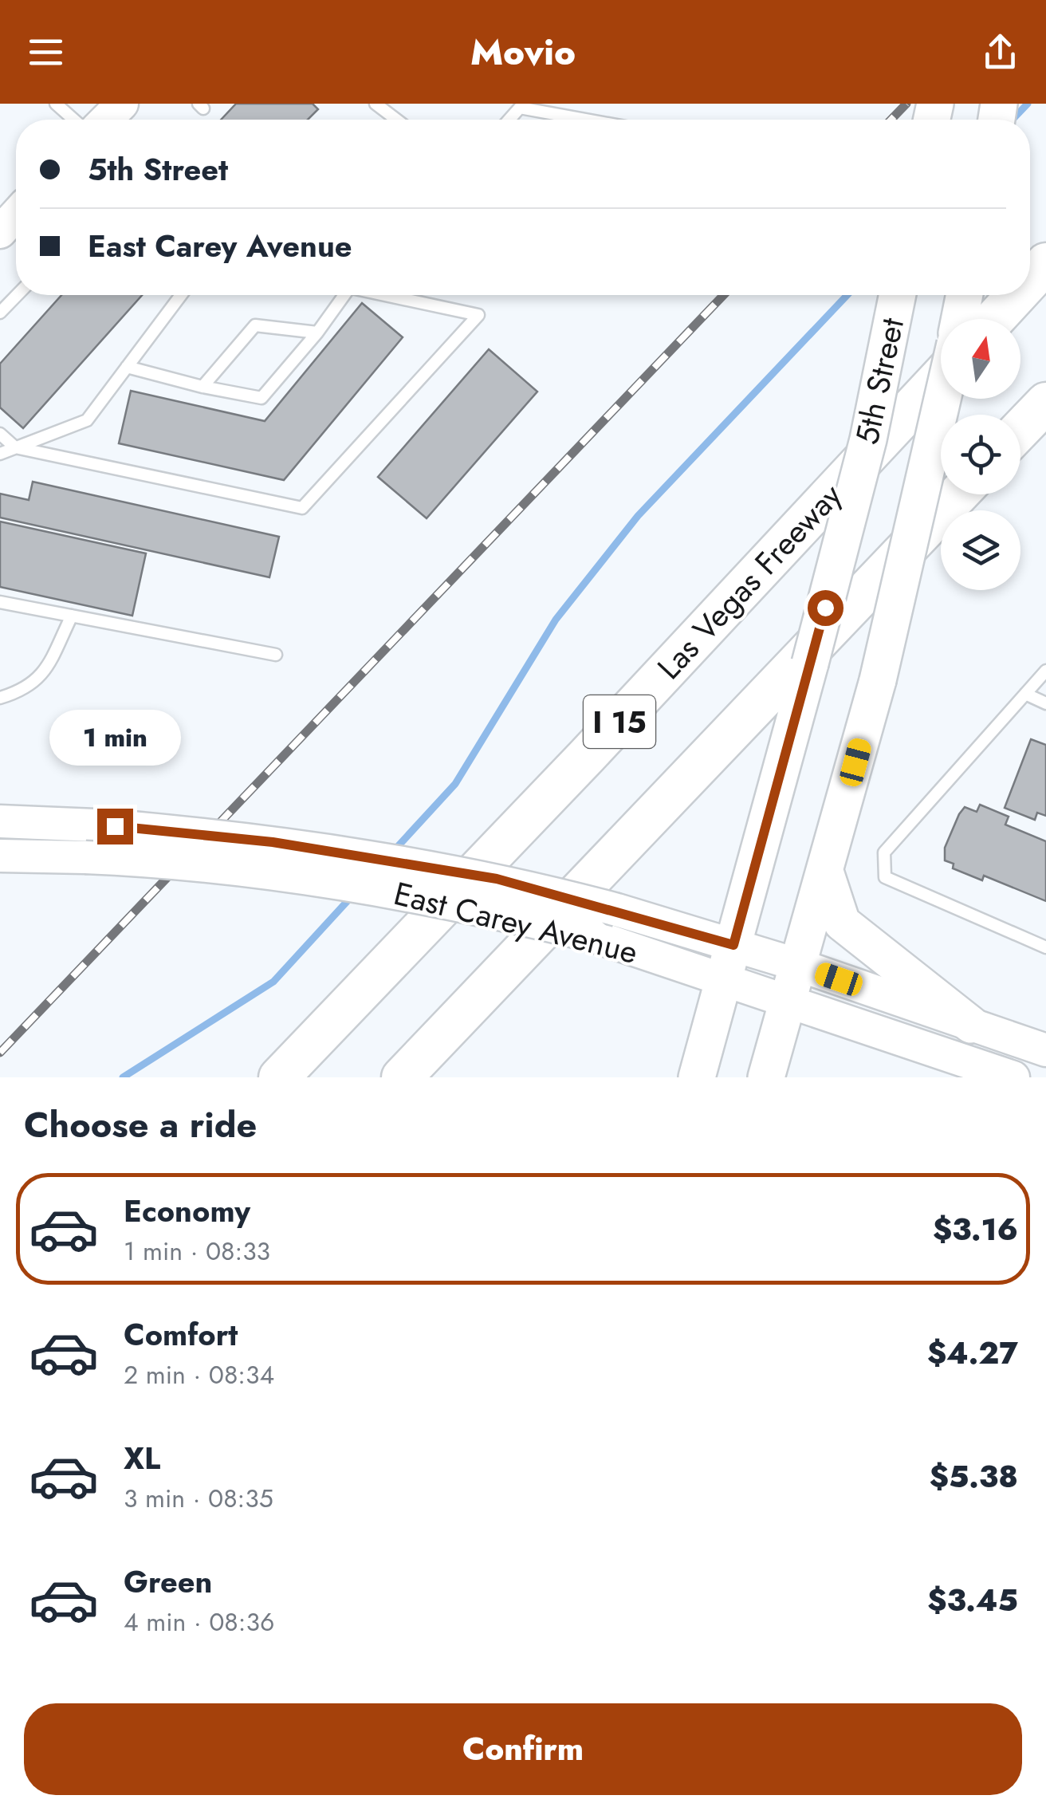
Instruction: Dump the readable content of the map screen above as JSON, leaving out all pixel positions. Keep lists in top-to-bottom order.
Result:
{
  "streets": {
    "highway": ["Las Vegas Freeway", "I 15"],
    "main road": ["5th Street", "East Carey Avenue"]
  },
  "crossings": [
    ["5th Street", "East Carey Avenue"]
  ],
  "north": "top",
  "page": {
    "header": "Movio",
    "banner": ["5th Street", "East Carey Avenue"],
    "bubble": "1 min",
    "heading": "Choose a ride",
    "list": [
      {
        "name": "Economy",
        "note": "1 min · 08:33",
        "value": "$3.16"
      },
      {
        "name": "Comfort",
        "note": "2 min · 08:34",
        "value": "$4.27"
      },
      {
        "name": "XL",
        "note": "3 min · 08:35",
        "value": "$5.38"
      },
      {
        "name": "Green",
        "note": "4 min · 08:36",
        "value": "$3.45"
      }
    ],
    "buttons": "Confirm"
  }
}
